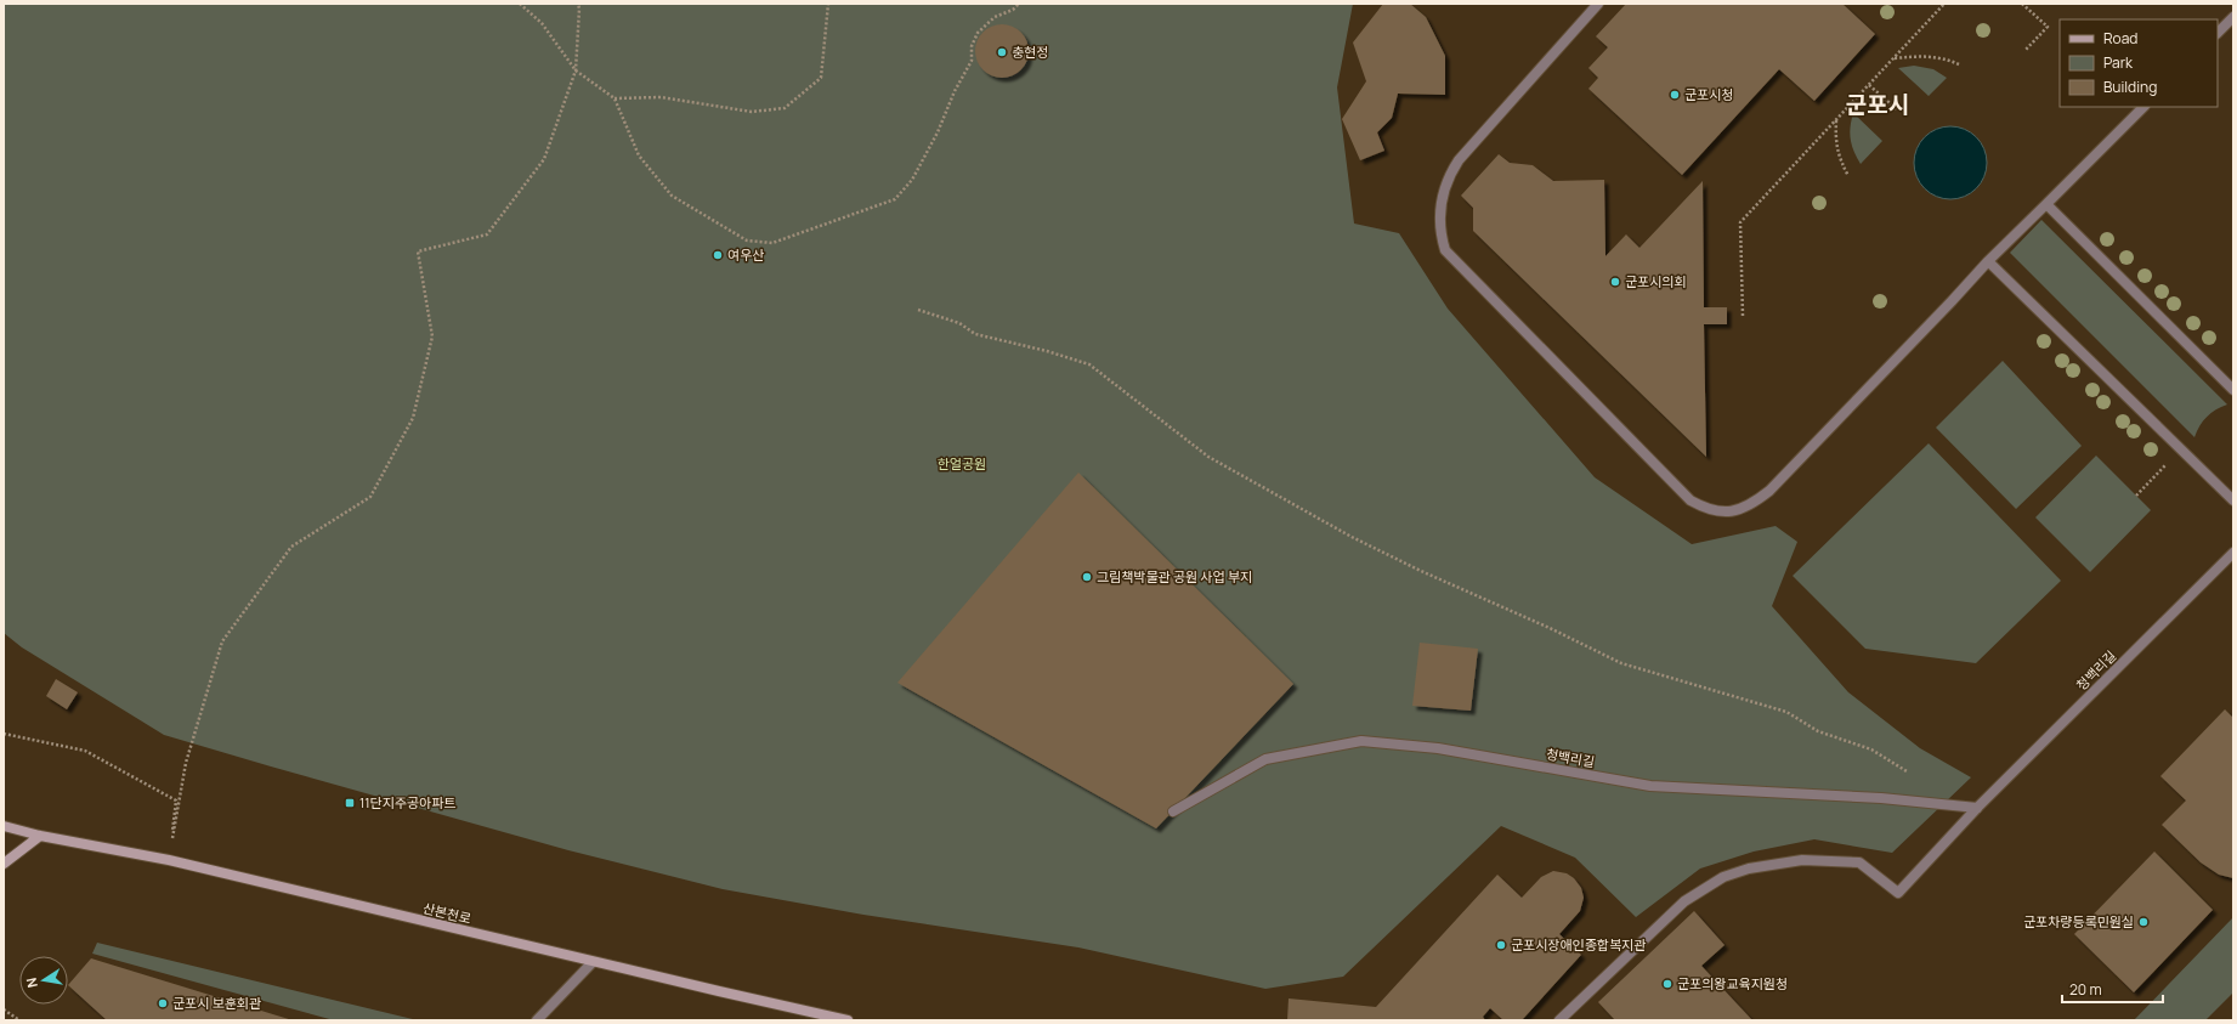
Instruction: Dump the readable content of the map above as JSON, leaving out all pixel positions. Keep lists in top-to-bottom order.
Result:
{
  "streets": {
    "street": ["청백리길", "산본천로"]
  },
  "districts": ["군포시"],
  "parks": ["한얼공원"],
  "places": {
    "other": [
      "충현정",
      "군포시청",
      "여우산",
      "군포시의회",
      "그림책박물관 공원 사업 부지",
      "군포차량등록민원실",
      "군포시장애인종합복지관",
      "군포의왕교육지원청",
      "군포시 보훈회관"
    ],
    "transit": ["11단지주공아파트"]
  },
  "legend": ["Road", "Park", "Building"],
  "scale_bar": "20 m",
  "north": "left"
}
